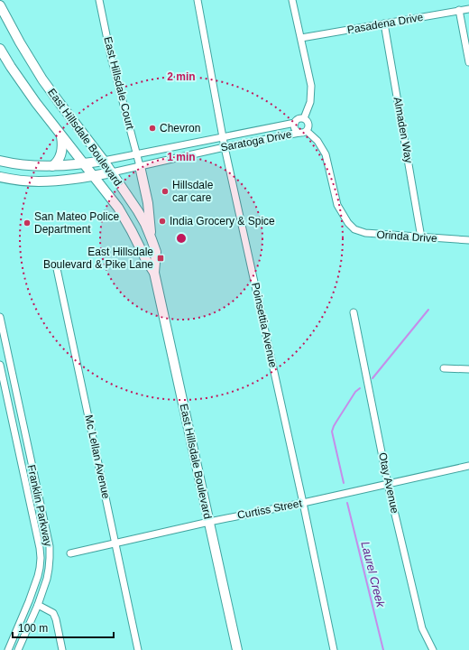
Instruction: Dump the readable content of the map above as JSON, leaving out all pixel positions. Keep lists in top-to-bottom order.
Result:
{
  "streets": {
    "main road": ["East Hillsdale Boulevard", "Saratoga Drive"],
    "street": [
      "Pasadena Drive",
      "East Hillsdale Court",
      "Almaden Way",
      "Orinda Drive",
      "Poinsettia Avenue",
      "Mc Lellan Avenue",
      "Otay Avenue",
      "Franklin Parkway",
      "Curtiss Street"
    ]
  },
  "crossings": [
    ["Pasadena Drive", "Almaden Way"],
    ["East Hillsdale Court", "Saratoga Drive"],
    ["Almaden Way", "Orinda Drive"],
    ["East Hillsdale Boulevard", "Saratoga Drive"],
    ["East Hillsdale Boulevard", "Curtiss Street"],
    ["Saratoga Drive", "Orinda Drive"],
    ["Saratoga Drive", "Poinsettia Avenue"],
    ["Poinsettia Avenue", "Curtiss Street"],
    ["Mc Lellan Avenue", "Curtiss Street"],
    ["Otay Avenue", "Curtiss Street"]
  ],
  "water": ["Laurel Creek"],
  "places": {
    "other": [
      "Chevron",
      "Hillsdale car care",
      "India Grocery & Spice",
      "San Mateo Police Department"
    ],
    "transit": ["East Hillsdale Boulevard & Pike Lane"]
  },
  "scale_bar": "100 m",
  "rings": ["2 min", "1 min"]
}
